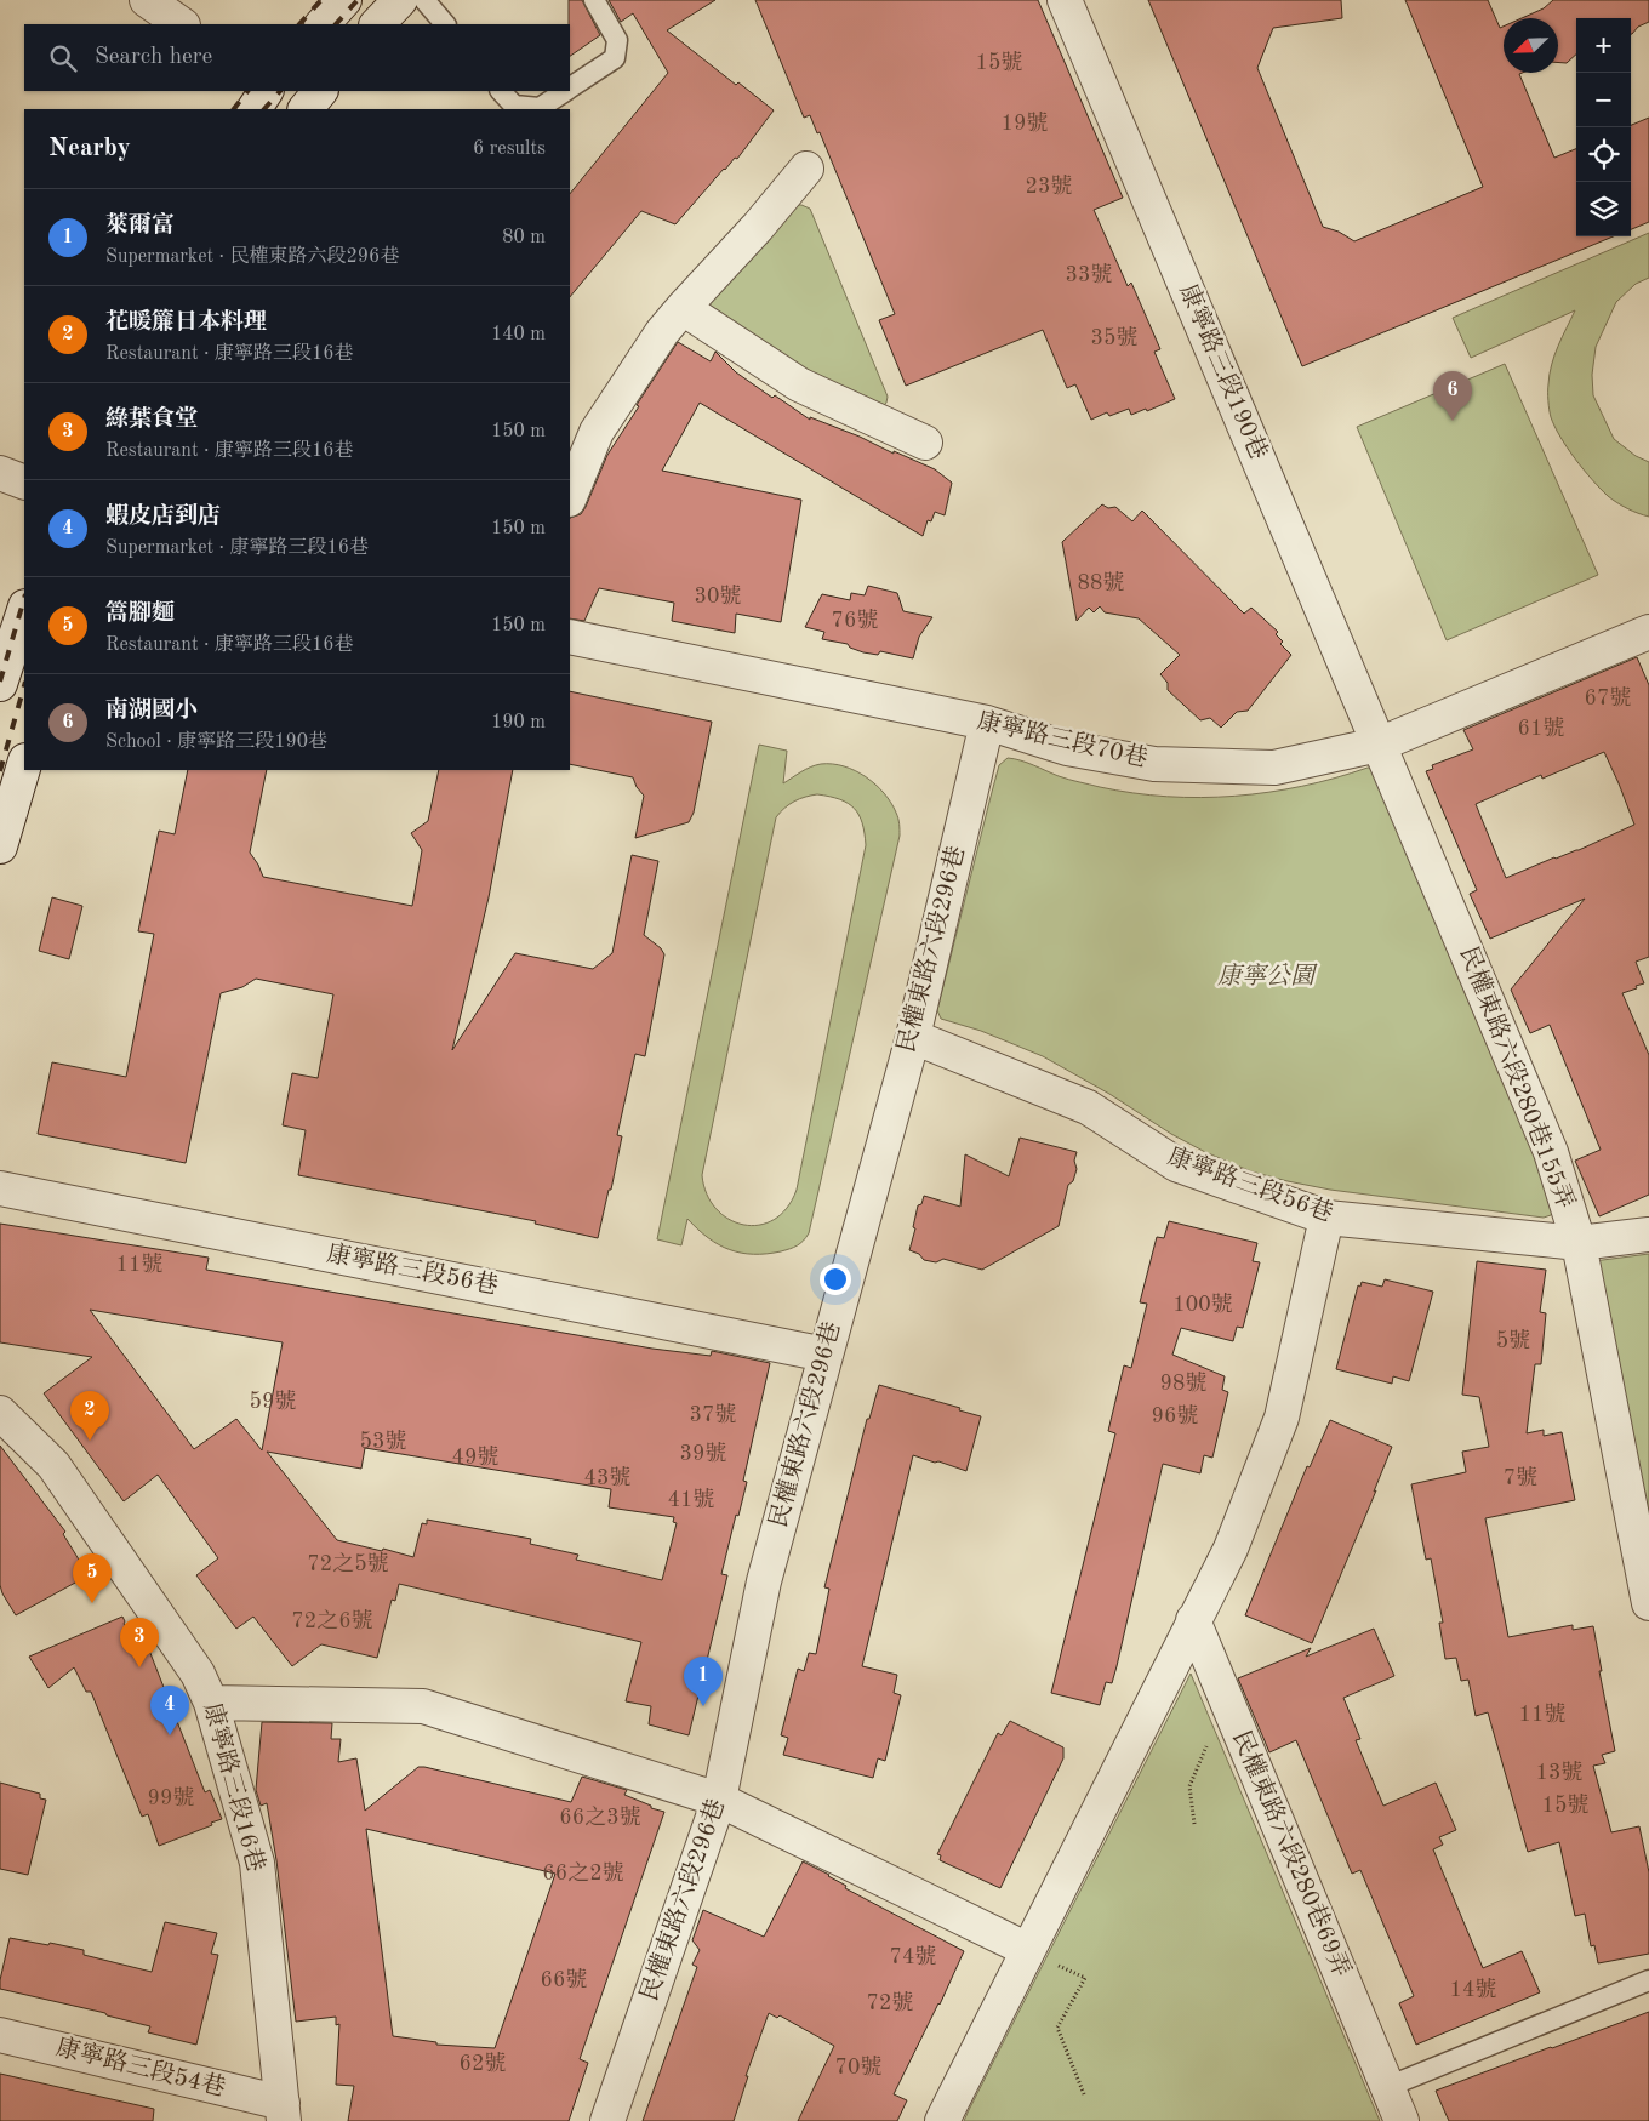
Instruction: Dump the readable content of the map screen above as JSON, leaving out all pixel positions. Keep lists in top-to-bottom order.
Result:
{
  "streets": {
    "street": [
      "康寧路三段190巷",
      "康寧路三段70巷",
      "民權東路六段296巷",
      "民權東路六段280巷155弄",
      "康寧路三段56巷",
      "康寧路三段16巷",
      "民權東路六段280巷69弄",
      "康寧路三段54巷"
    ]
  },
  "crossings": [
    ["康寧路三段190巷", "康寧路三段70巷"],
    ["康寧路三段190巷", "民權東路六段280巷155弄"],
    ["康寧路三段70巷", "民權東路六段296巷"],
    ["康寧路三段70巷", "民權東路六段280巷155弄"],
    ["民權東路六段296巷", "康寧路三段56巷"],
    ["民權東路六段280巷155弄", "康寧路三段56巷"],
    ["康寧路三段16巷", "康寧路三段54巷"]
  ],
  "parks": ["康寧公園"],
  "house_numbers": [
    "15號",
    "19號",
    "23號",
    "33號",
    "35號",
    "88號",
    "30號",
    "76號",
    "67號",
    "61號",
    "11號",
    "100號",
    "5號",
    "98號",
    "59號",
    "37號",
    "96號",
    "53號",
    "39號",
    "49號",
    "43號",
    "7號",
    "41號",
    "72之5號",
    "72之6號",
    "11號",
    "13號",
    "99號",
    "15號",
    "66之3號",
    "66之2號",
    "74號",
    "66號",
    "14號",
    "72號",
    "62號",
    "70號"
  ],
  "north": "bottom left",
  "page": {
    "map_buttons": ["+", "−"],
    "search": "Search here",
    "heading": ["Nearby", "6 results"],
    "list": [
      {
        "mark": "1",
        "name": "萊爾富",
        "note": "Supermarket · 民權東路六段296巷",
        "value": "80 m"
      },
      {
        "mark": "2",
        "name": "花暖簾日本料理",
        "note": "Restaurant · 康寧路三段16巷",
        "value": "140 m"
      },
      {
        "mark": "3",
        "name": "綠葉食堂",
        "note": "Restaurant · 康寧路三段16巷",
        "value": "150 m"
      },
      {
        "mark": "4",
        "name": "蝦皮店到店",
        "note": "Supermarket · 康寧路三段16巷",
        "value": "150 m"
      },
      {
        "mark": "5",
        "name": "篙腳麵",
        "note": "Restaurant · 康寧路三段16巷",
        "value": "150 m"
      },
      {
        "mark": "6",
        "name": "南湖國小",
        "note": "School · 康寧路三段190巷",
        "value": "190 m"
      }
    ],
    "pins": [
      "6",
      "2",
      "5",
      "3",
      "1",
      "4"
    ]
  }
}
